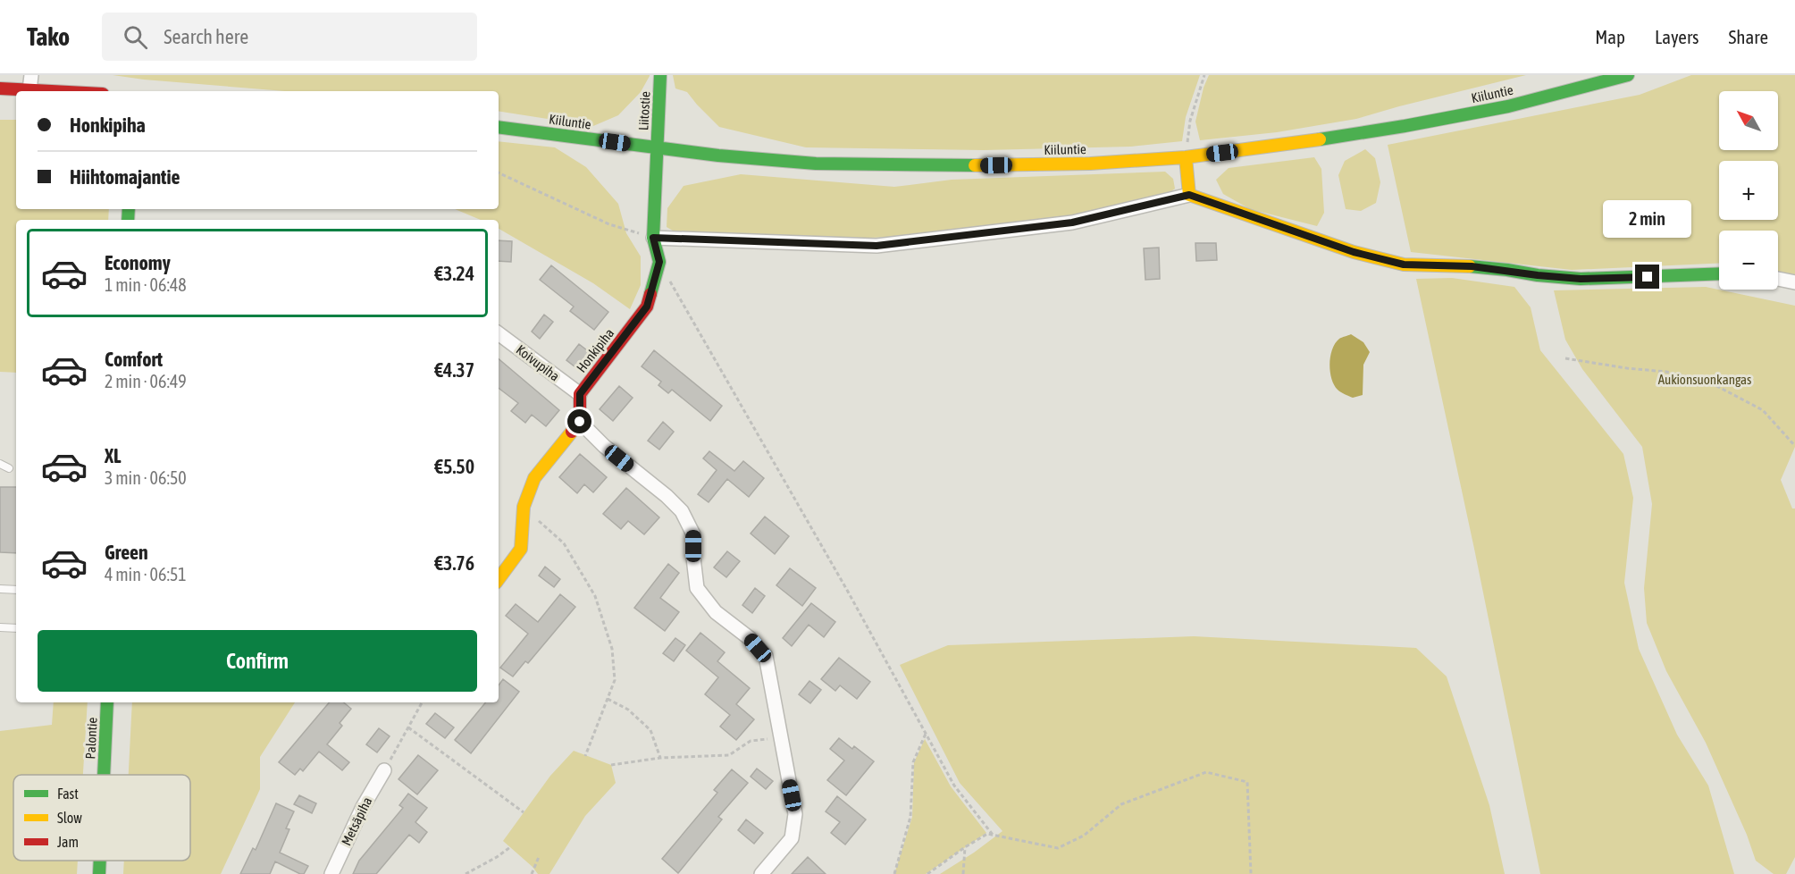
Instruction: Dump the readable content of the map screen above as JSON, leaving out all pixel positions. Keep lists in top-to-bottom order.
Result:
{
  "streets": {
    "street": [
      "Kiiluntie",
      "Liitostie",
      "Honkipiha",
      "Koivupiha",
      "Palontie",
      "Metsäpiha"
    ]
  },
  "crossings": [
    ["Kiiluntie", "Liitostie"],
    ["Honkipiha", "Koivupiha"]
  ],
  "parks": ["Aukionsuonkangas"],
  "legend": ["Fast", "Slow", "Jam"],
  "north": "top left",
  "page": {
    "header": "Tako",
    "search": "Search here",
    "nav": ["Map", "Layers", "Share"],
    "map_buttons": ["+", "−"],
    "banner": ["Honkipiha", "Hiihtomajantie"],
    "bubble": "2 min",
    "list": [
      {
        "name": "Economy",
        "note": "1 min · 06:48",
        "value": "€3.24"
      },
      {
        "name": "Comfort",
        "note": "2 min · 06:49",
        "value": "€4.37"
      },
      {
        "name": "XL",
        "note": "3 min · 06:50",
        "value": "€5.50"
      },
      {
        "name": "Green",
        "note": "4 min · 06:51",
        "value": "€3.76"
      }
    ],
    "buttons": "Confirm"
  }
}
